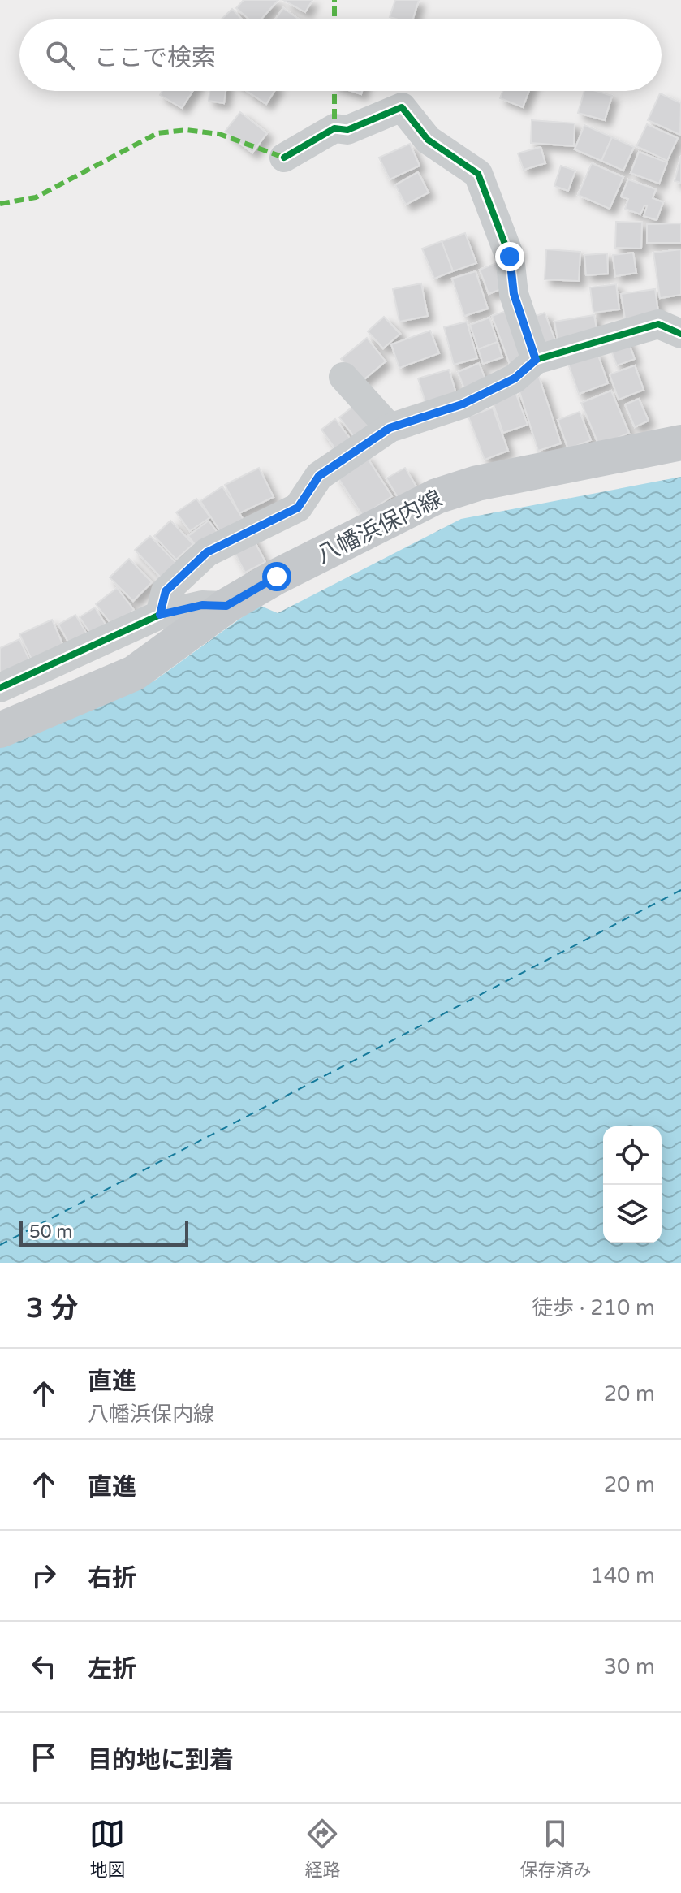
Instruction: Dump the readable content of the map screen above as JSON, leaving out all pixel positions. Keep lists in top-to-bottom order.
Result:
{
  "streets": {
    "main road": ["八幡浜保内線"]
  },
  "scale_bar": "50 m",
  "page": {
    "search": "ここで検索",
    "scale": "50 m",
    "heading": ["3 分", "徒歩 · 210 m"],
    "list": [
      ["直進", "八幡浜保内線", "20 m"],
      ["直進", "20 m"],
      ["右折", "140 m"],
      ["左折", "30 m"],
      "目的地に到着"
    ],
    "nav": ["地図", "経路", "保存済み"]
  }
}
